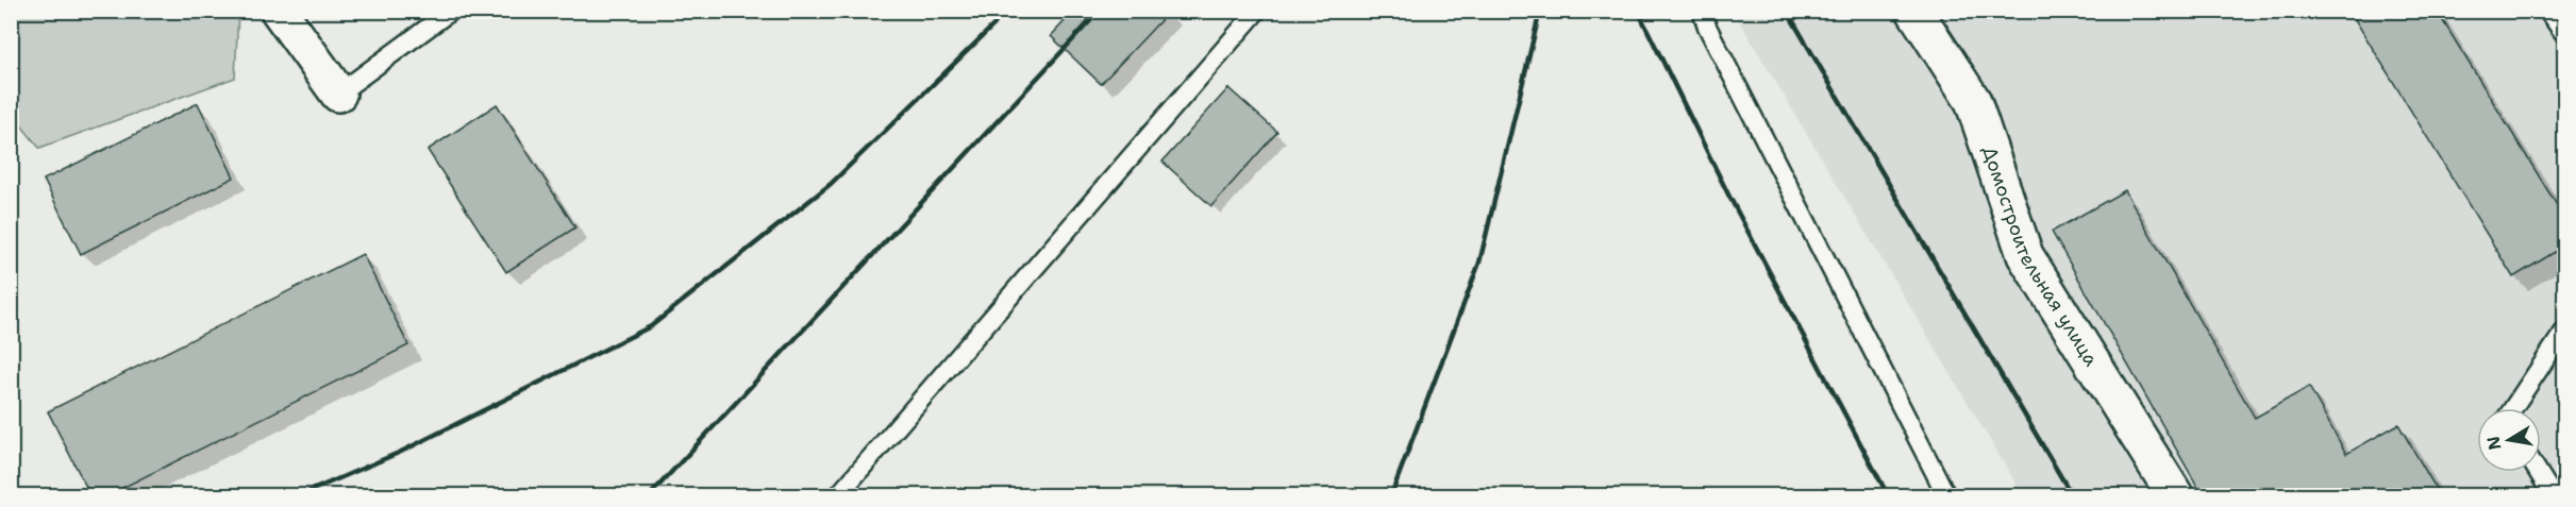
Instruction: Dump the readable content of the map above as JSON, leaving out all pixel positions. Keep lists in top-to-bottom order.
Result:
{
  "streets": {
    "street": ["Домостроительная улица"]
  },
  "north": "left"
}
